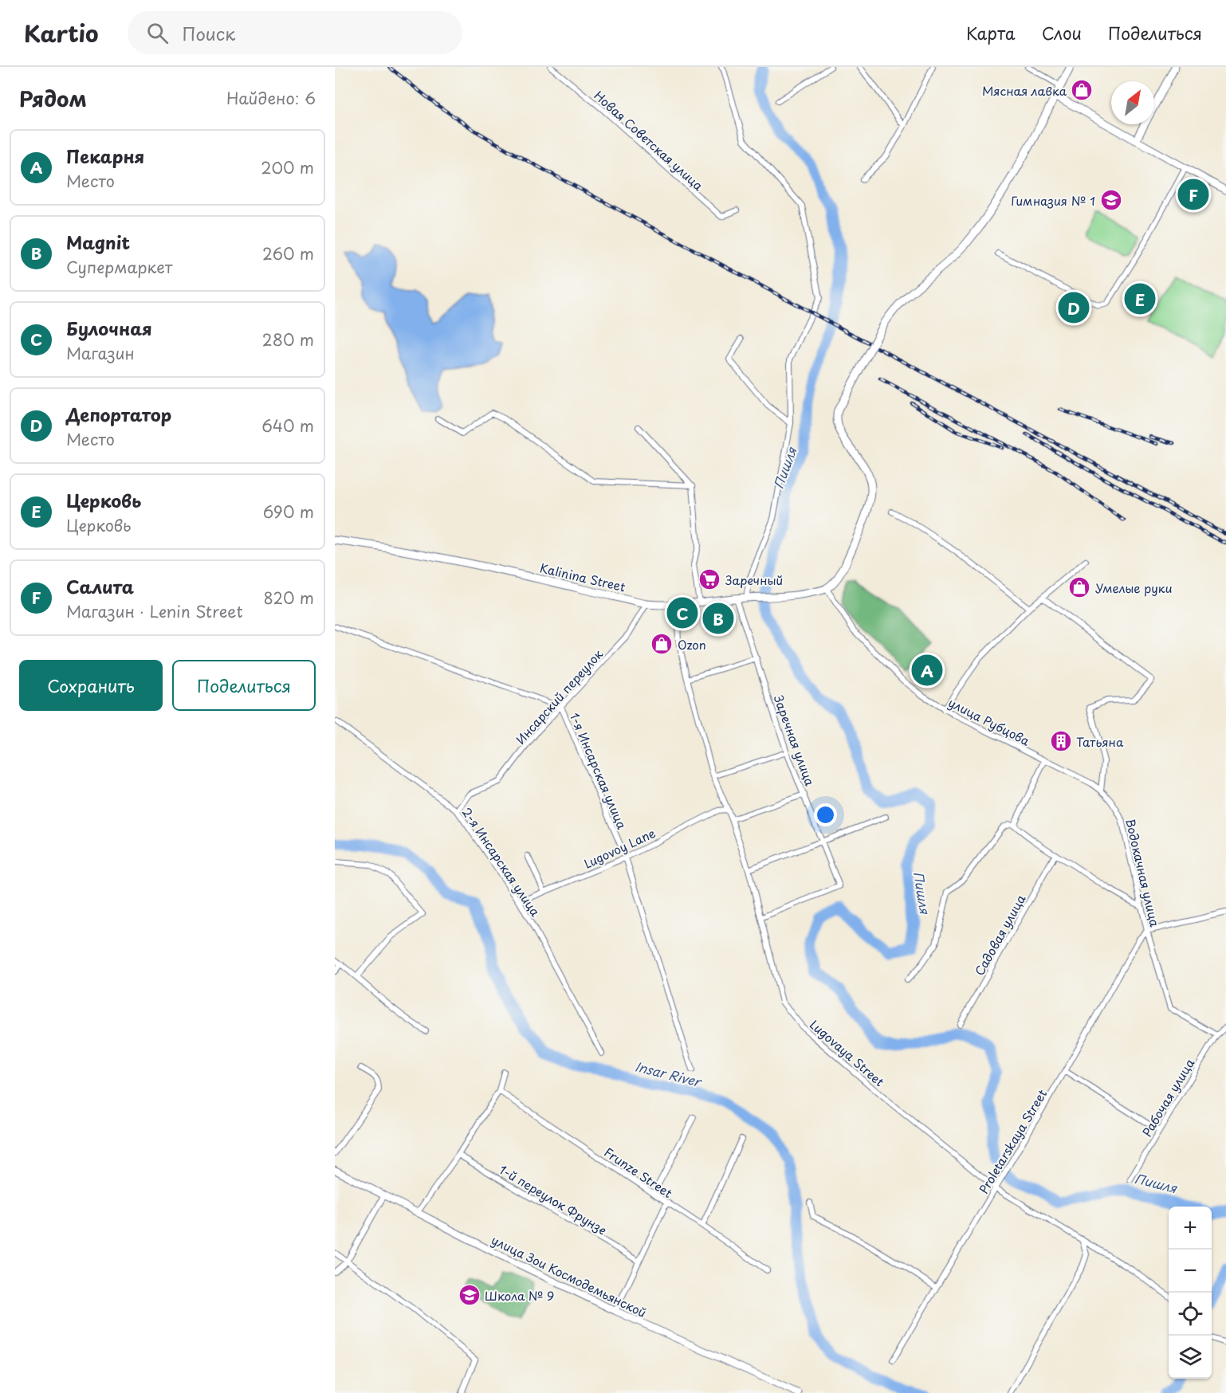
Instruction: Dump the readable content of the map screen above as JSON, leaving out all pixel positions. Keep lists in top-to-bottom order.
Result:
{
  "streets": {
    "main road": ["Kalinina Street"],
    "street": [
      "Новая Советская улица",
      "Инсарский переулок",
      "улица Рубцова",
      "Заречная улица",
      "1-я Инсарская улица",
      "Lugovoy Lane",
      "2-я Инсарская улица",
      "Водокачная улица",
      "Садовая улица",
      "Lugovaya Street",
      "Рабочая улица",
      "Proletarskaya Street",
      "Frunze Street",
      "1-й переулок Фрунзе",
      "улица Зои Космодемьянской"
    ]
  },
  "crossings": [
    ["Kalinina Street", "Инсарский переулок"],
    ["Kalinina Street", "улица Рубцова"],
    ["Kalinina Street", "Заречная улица"],
    ["Kalinina Street", "Lugovaya Street"],
    ["Инсарский переулок", "1-я Инсарская улица"],
    ["Инсарский переулок", "2-я Инсарская улица"],
    ["улица Рубцова", "Водокачная улица"],
    ["Заречная улица", "Lugovaya Street"],
    ["1-я Инсарская улица", "Lugovoy Lane"],
    ["Lugovoy Lane", "2-я Инсарская улица"],
    ["Lugovoy Lane", "Lugovaya Street"],
    ["Водокачная улица", "Рабочая улица"],
    ["Водокачная улица", "Proletarskaya Street"],
    ["Lugovaya Street", "Proletarskaya Street"]
  ],
  "water": ["Пишля", "Insar River"],
  "places": {
    "shop": ["Мясная лавка", "Умелые руки", "Ozon"],
    "school or university": ["Гимназия № 1", "Школа № 9"],
    "supermarket": ["Заречный"],
    "building": ["Татьяна"]
  },
  "north": "top right",
  "page": {
    "header": "Kartio",
    "search": "Поиск",
    "nav": ["Карта", "Слои", "Поделиться"],
    "heading": ["Рядом", "Найдено: 6"],
    "list": [
      {
        "mark": "A",
        "name": "Пекарня",
        "note": "Место",
        "value": "200 m"
      },
      {
        "mark": "B",
        "name": "Magnit",
        "note": "Супермаркет",
        "value": "260 m"
      },
      {
        "mark": "C",
        "name": "Булочная",
        "note": "Магазин",
        "value": "280 m"
      },
      {
        "mark": "D",
        "name": "Депортатор",
        "note": "Место",
        "value": "640 m"
      },
      {
        "mark": "E",
        "name": "Церковь",
        "note": "Церковь",
        "value": "690 m"
      },
      {
        "mark": "F",
        "name": "Салита",
        "note": "Магазин · Lenin Street",
        "value": "820 m"
      }
    ],
    "pins": [
      "F",
      "E",
      "D",
      "C",
      "B",
      "A"
    ],
    "buttons": ["Сохранить", "Поделиться"],
    "map_buttons": ["+", "−"]
  }
}
